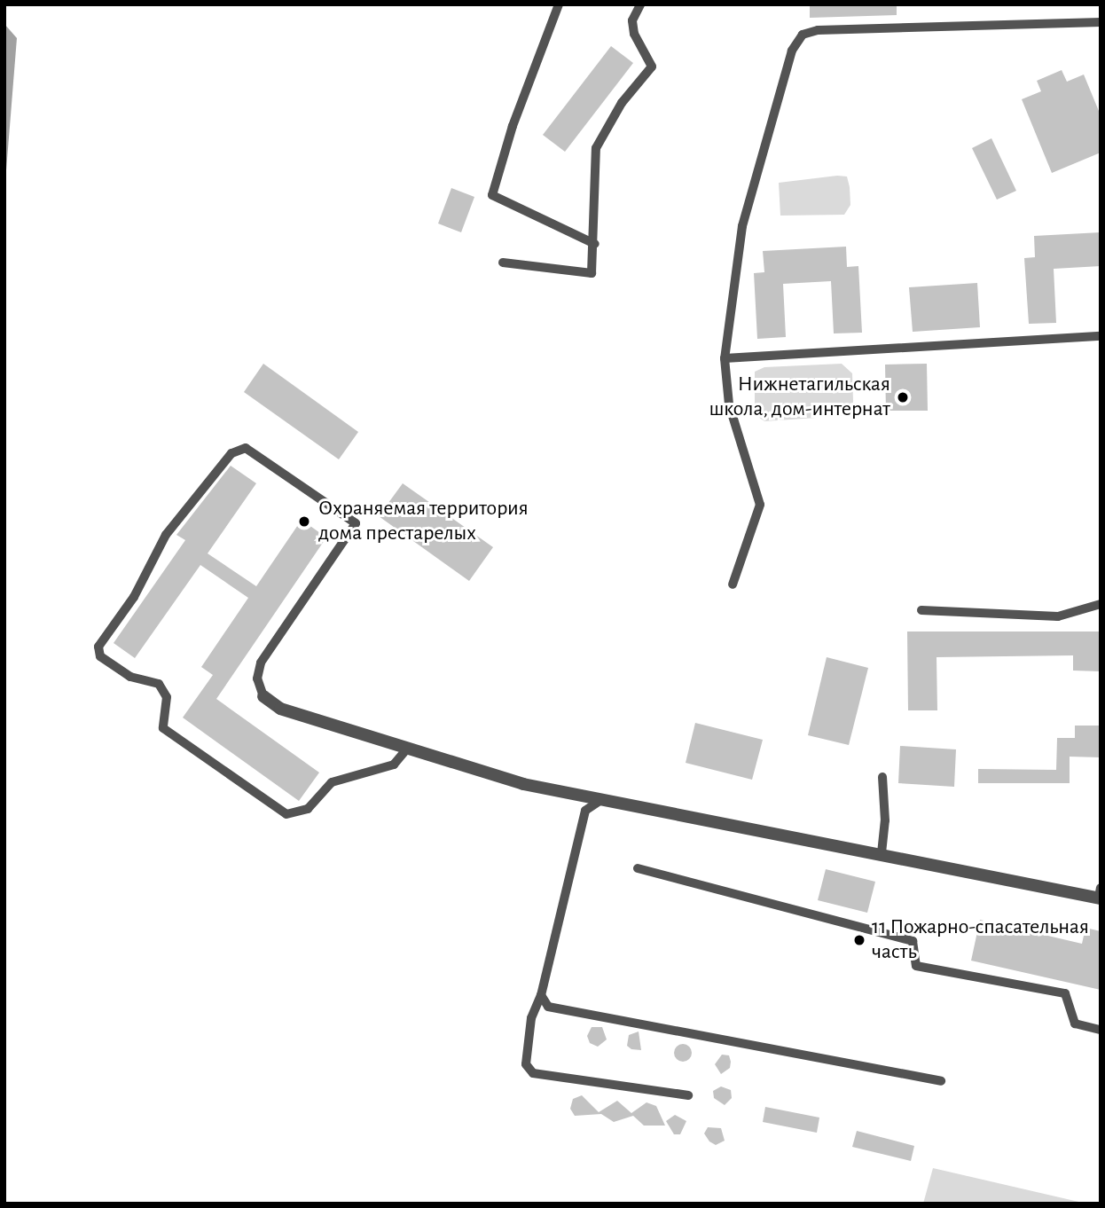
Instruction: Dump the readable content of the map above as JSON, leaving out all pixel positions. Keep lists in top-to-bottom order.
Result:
{
  "places": ["Нижнетагильская школа, дом-интернат", "Охраняемая территория дома престарелых", "11 Пожарно-спасательная часть"]
}
